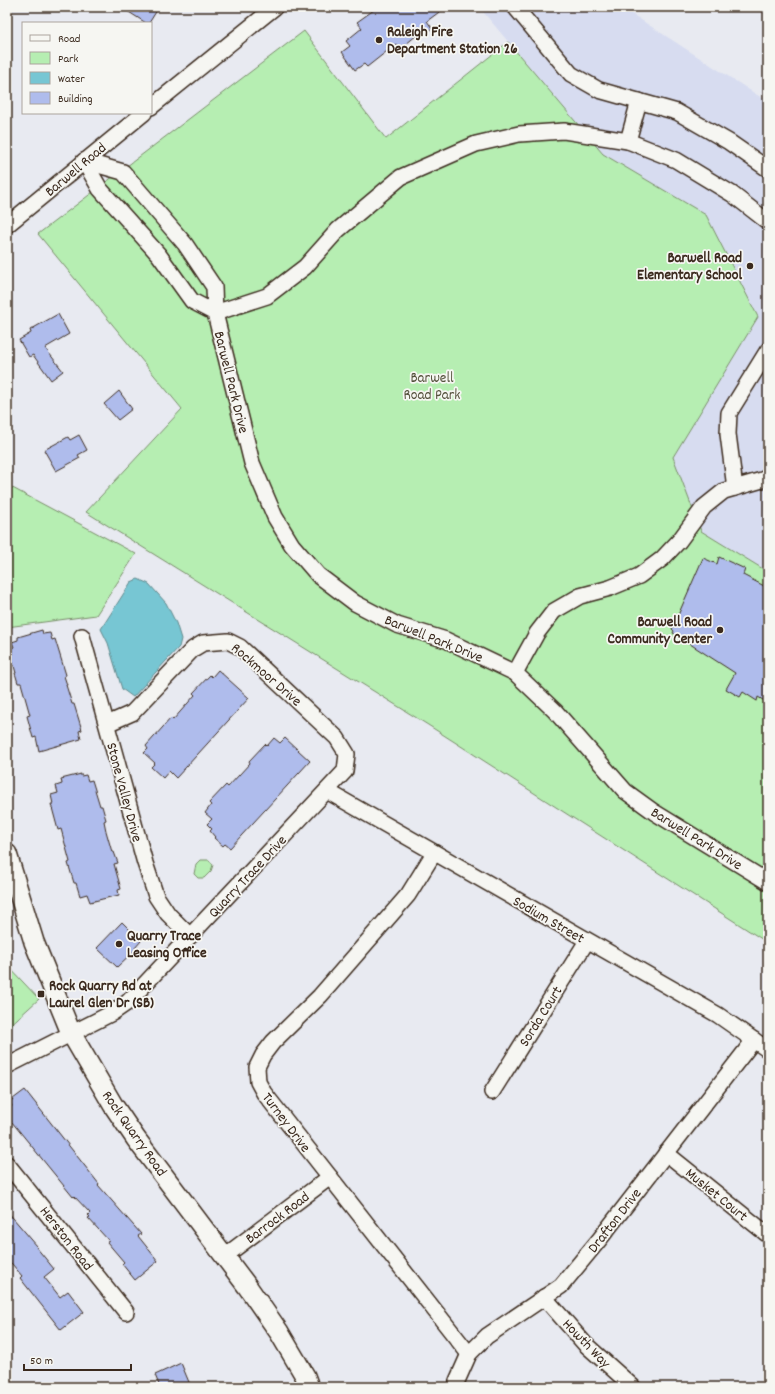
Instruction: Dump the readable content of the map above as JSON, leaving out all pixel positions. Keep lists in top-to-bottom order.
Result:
{
  "streets": {
    "main road": ["Rock Quarry Road"],
    "street": [
      "Barwell Road",
      "Barwell Park Drive",
      "Rockmoor Drive",
      "Stone Valley Drive",
      "Quarry Trace Drive",
      "Sodium Street",
      "Sorda Court",
      "Turney Drive",
      "Musket Court",
      "Barrock Road",
      "Drafton Drive",
      "Herston Road",
      "Howth Way"
    ]
  },
  "crossings": [
    ["Barwell Road", "Barwell Park Drive"],
    ["Rockmoor Drive", "Stone Valley Drive"],
    ["Rockmoor Drive", "Quarry Trace Drive"],
    ["Stone Valley Drive", "Quarry Trace Drive"],
    ["Quarry Trace Drive", "Sodium Street"],
    ["Quarry Trace Drive", "Rock Quarry Road"],
    ["Sodium Street", "Sorda Court"],
    ["Sodium Street", "Turney Drive"],
    ["Sodium Street", "Drafton Drive"],
    ["Turney Drive", "Barrock Road"],
    ["Turney Drive", "Drafton Drive"],
    ["Rock Quarry Road", "Barrock Road"],
    ["Musket Court", "Drafton Drive"],
    ["Drafton Drive", "Howth Way"]
  ],
  "parks": ["Barwell Road Park"],
  "places": {
    "other": [
      "Raleigh Fire Department Station 26",
      "Barwell Road Elementary School",
      "Barwell Road Community Center",
      "Quarry Trace Leasing Office"
    ],
    "transit": ["Rock Quarry Rd at Laurel Glen Dr (SB)"]
  },
  "legend": [
    "Road",
    "Park",
    "Water",
    "Building"
  ],
  "scale_bar": "50 m"
}
